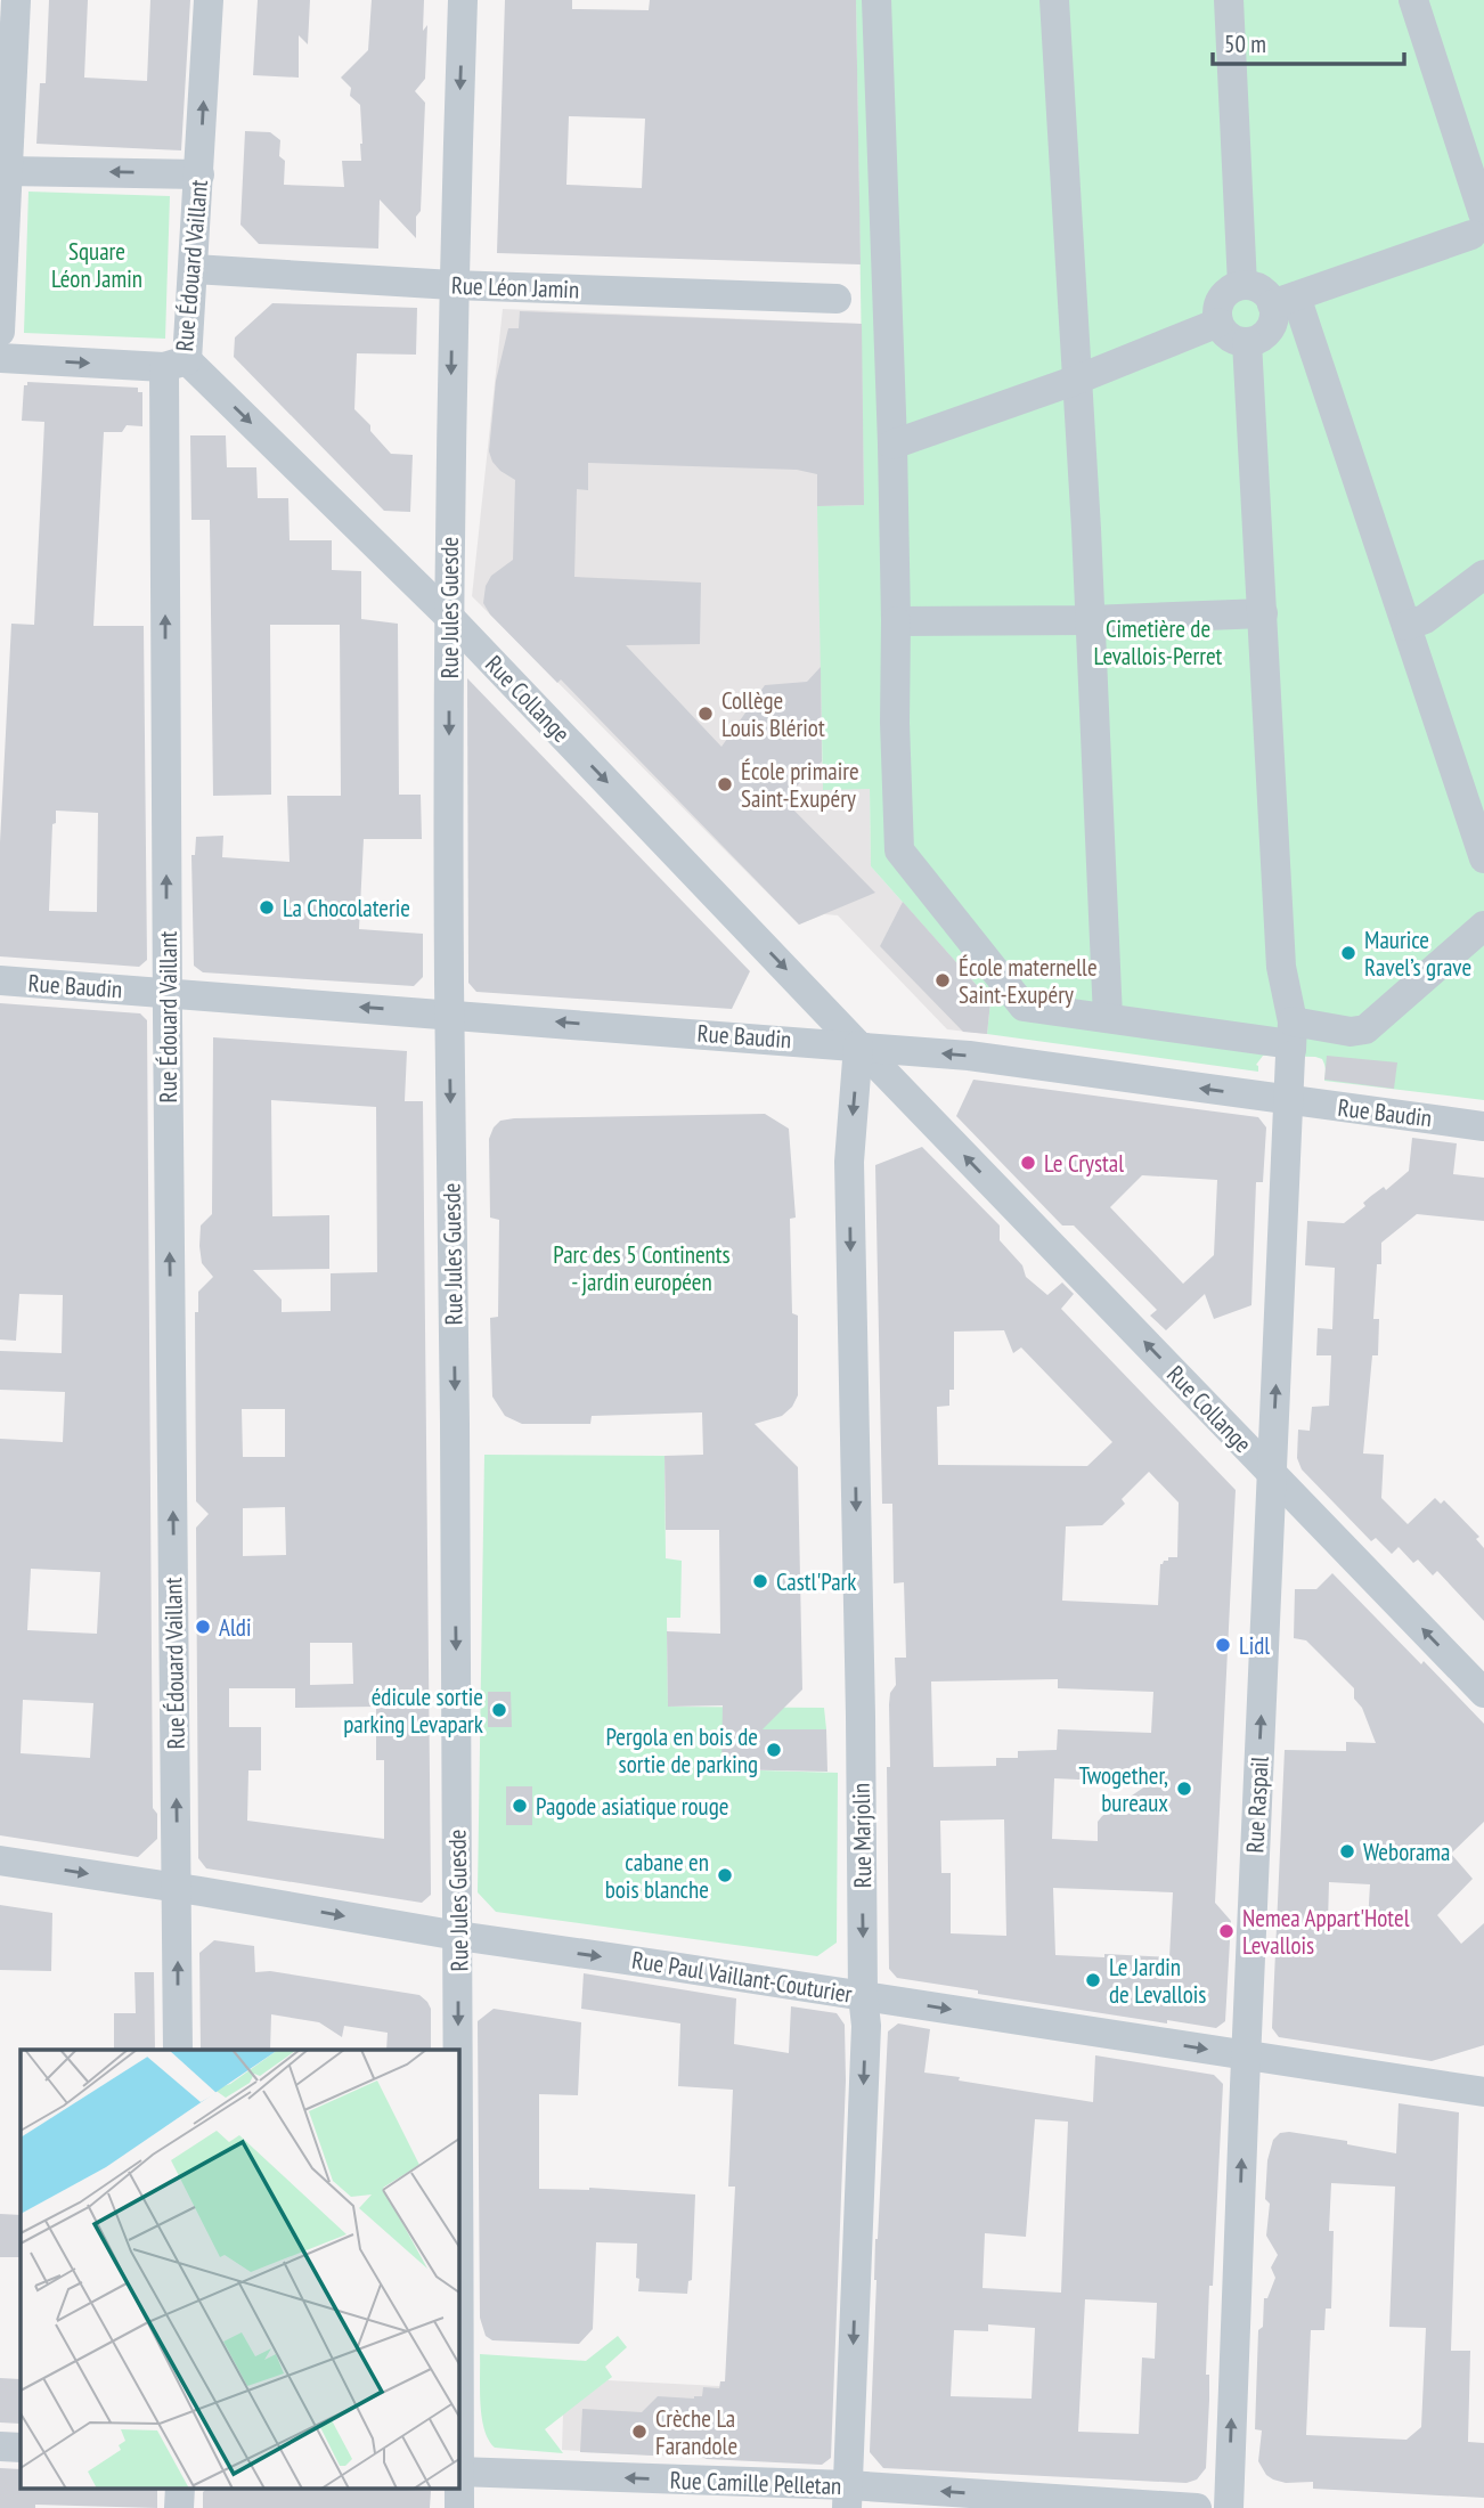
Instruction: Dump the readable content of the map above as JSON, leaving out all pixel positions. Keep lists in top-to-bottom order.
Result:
{
  "streets": {
    "street": [
      "Rue Édouard Vaillant",
      "Rue Léon Jamin",
      "Rue Jules Guesde",
      "Rue Collange",
      "Rue Baudin",
      "Rue Raspail",
      "Rue Marjolin",
      "Rue Paul Vaillant-Couturier",
      "Rue Camille Pelletan"
    ]
  },
  "crossings": [
    ["Rue Édouard Vaillant", "Rue Léon Jamin"],
    ["Rue Édouard Vaillant", "Rue Collange"],
    ["Rue Édouard Vaillant", "Rue Baudin"],
    ["Rue Édouard Vaillant", "Rue Paul Vaillant-Couturier"],
    ["Rue Léon Jamin", "Rue Jules Guesde"],
    ["Rue Jules Guesde", "Rue Collange"],
    ["Rue Jules Guesde", "Rue Baudin"],
    ["Rue Jules Guesde", "Rue Paul Vaillant-Couturier"],
    ["Rue Jules Guesde", "Rue Camille Pelletan"],
    ["Rue Collange", "Rue Baudin"],
    ["Rue Collange", "Rue Raspail"],
    ["Rue Collange", "Rue Marjolin"],
    ["Rue Baudin", "Rue Raspail"],
    ["Rue Baudin", "Rue Marjolin"],
    ["Rue Raspail", "Rue Paul Vaillant-Couturier"],
    ["Rue Marjolin", "Rue Paul Vaillant-Couturier"],
    ["Rue Marjolin", "Rue Camille Pelletan"]
  ],
  "one_way": [
    "Rue Édouard Vaillant",
    "Rue Jules Guesde",
    "Rue Baudin",
    "Rue Raspail",
    "Rue Marjolin",
    "Rue Paul Vaillant-Couturier",
    "Rue Camille Pelletan"
  ],
  "parks": ["Square Léon Jamin", "Cimetière de Levallois-Perret", "Parc des 5 Continents - jardin européen"],
  "places": [
    "Collège Louis Blériot",
    "École primaire Saint-Exupéry",
    "La Chocolaterie",
    "Maurice Ravel’s grave",
    "École maternelle Saint-Exupéry",
    "Le Crystal",
    "Castl'Park",
    "Aldi",
    "Lidl",
    "édicule sortie parking Levapark",
    "Pergola en bois de sortie de parking",
    "Twogether, bureaux",
    "Pagode asiatique rouge",
    "Weborama",
    "cabane en bois blanche",
    "Nemea Appart'Hotel Levallois",
    "Le Jardin de Levallois",
    "Crèche La Farandole"
  ],
  "scale_bar": "50 m"
}
